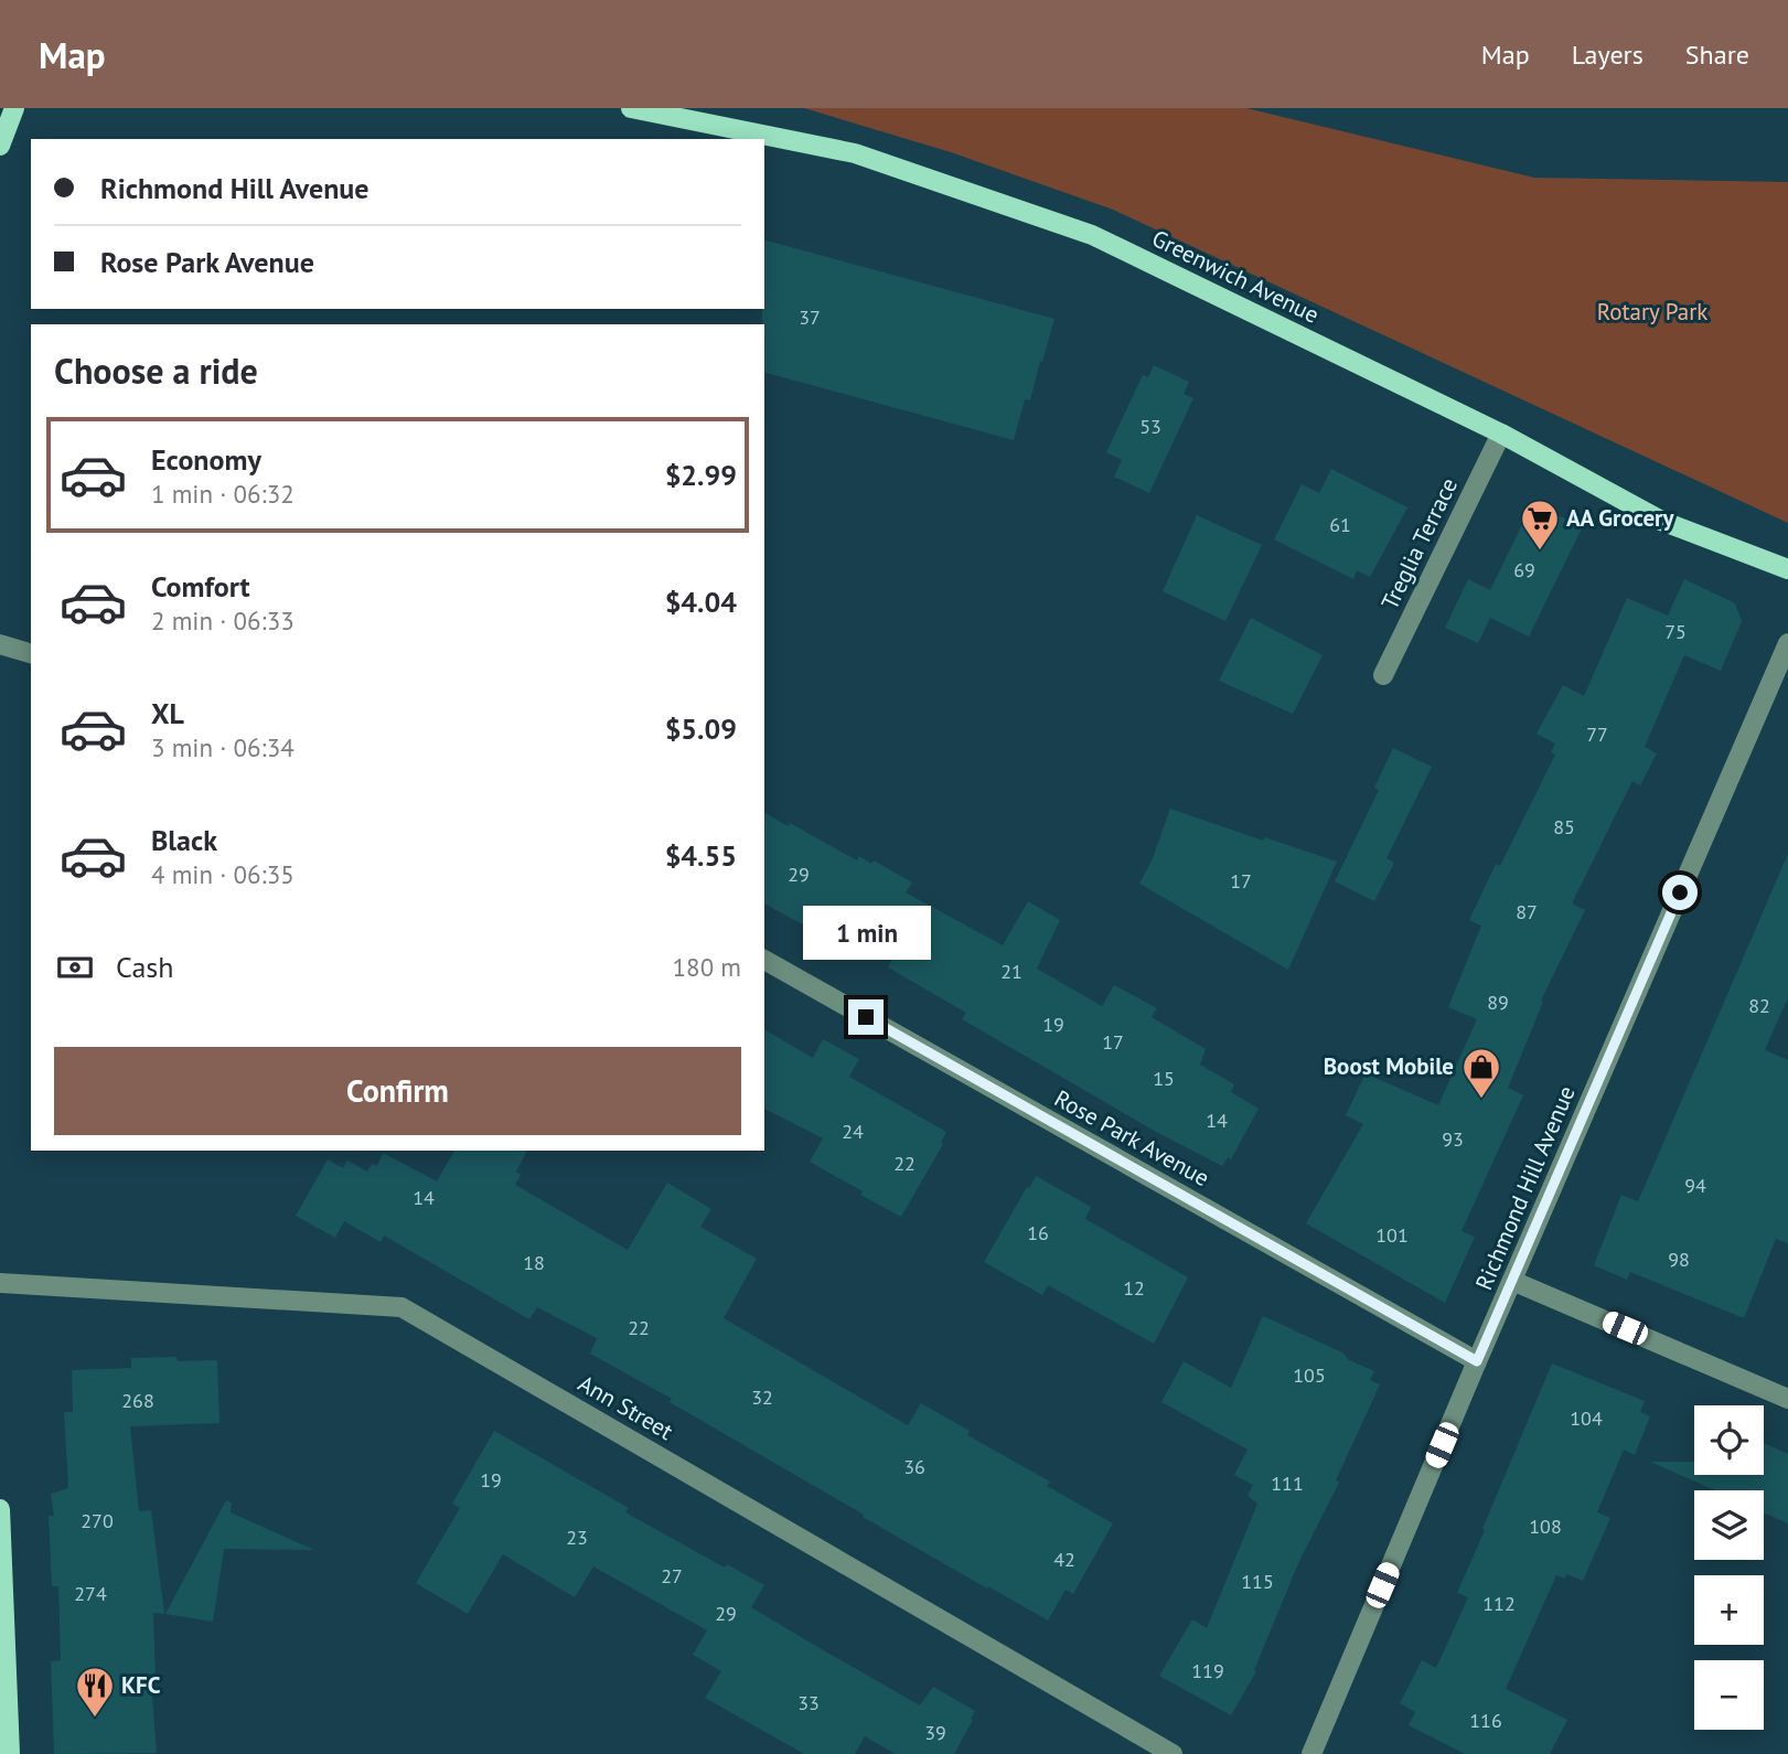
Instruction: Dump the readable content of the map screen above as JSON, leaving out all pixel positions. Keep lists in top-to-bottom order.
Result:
{
  "streets": {
    "main road": ["Greenwich Avenue"],
    "street": [
      "Treglia Terrace",
      "Rose Park Avenue",
      "Richmond Hill Avenue",
      "Ann Street"
    ]
  },
  "crossings": [
    ["Greenwich Avenue", "Treglia Terrace"],
    ["Rose Park Avenue", "Richmond Hill Avenue"]
  ],
  "parks": ["Rotary Park"],
  "places": {
    "supermarket": ["AA Grocery"],
    "shop": ["Boost Mobile"],
    "restaurant": ["KFC"]
  },
  "house_numbers": [
    "37",
    "53",
    "61",
    "69",
    "75",
    "77",
    "85",
    "29",
    "17",
    "87",
    "21",
    "89",
    "82",
    "19",
    "17",
    "15",
    "14",
    "24",
    "93",
    "22",
    "94",
    "14",
    "16",
    "101",
    "98",
    "18",
    "12",
    "22",
    "105",
    "32",
    "268",
    "104",
    "36",
    "19",
    "111",
    "270",
    "108",
    "23",
    "42",
    "27",
    "115",
    "274",
    "112",
    "29",
    "119",
    "33",
    "116",
    "39"
  ],
  "page": {
    "header": "Map",
    "nav": ["Map", "Layers", "Share"],
    "banner": ["Richmond Hill Avenue", "Rose Park Avenue"],
    "heading": "Choose a ride",
    "list": [
      {
        "name": "Economy",
        "note": "1 min · 06:32",
        "value": "$2.99"
      },
      {
        "name": "Comfort",
        "note": "2 min · 06:33",
        "value": "$4.04"
      },
      {
        "name": "XL",
        "note": "3 min · 06:34",
        "value": "$5.09"
      },
      {
        "name": "Black",
        "note": "4 min · 06:35",
        "value": "$4.55"
      }
    ],
    "bubble": "1 min",
    "pay": ["Cash", "180 m"],
    "buttons": "Confirm",
    "map_buttons": ["+", "−"]
  }
}
